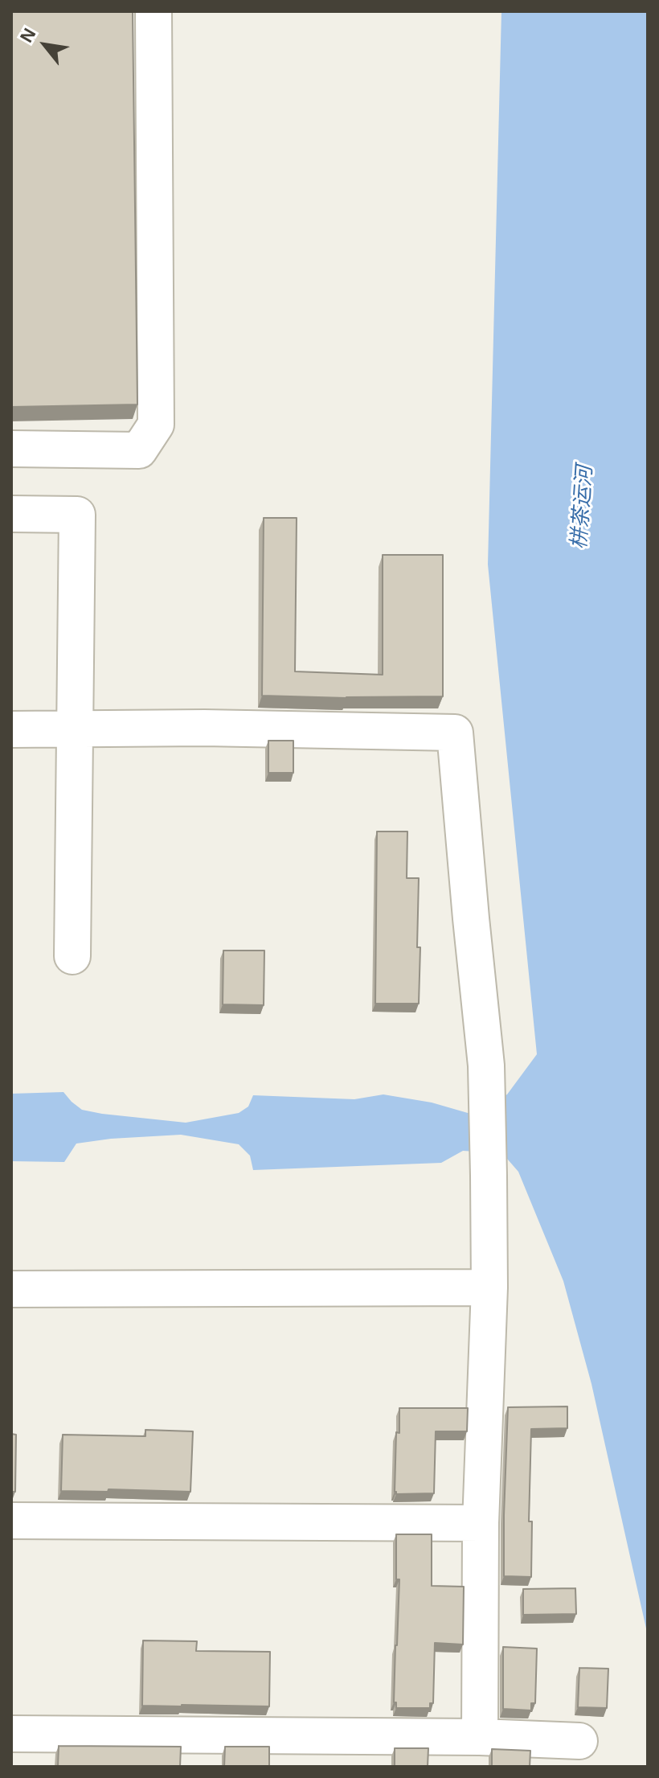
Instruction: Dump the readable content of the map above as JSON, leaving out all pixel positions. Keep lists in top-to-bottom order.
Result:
{
  "water": ["栟茶运河"],
  "north": "top left"
}
